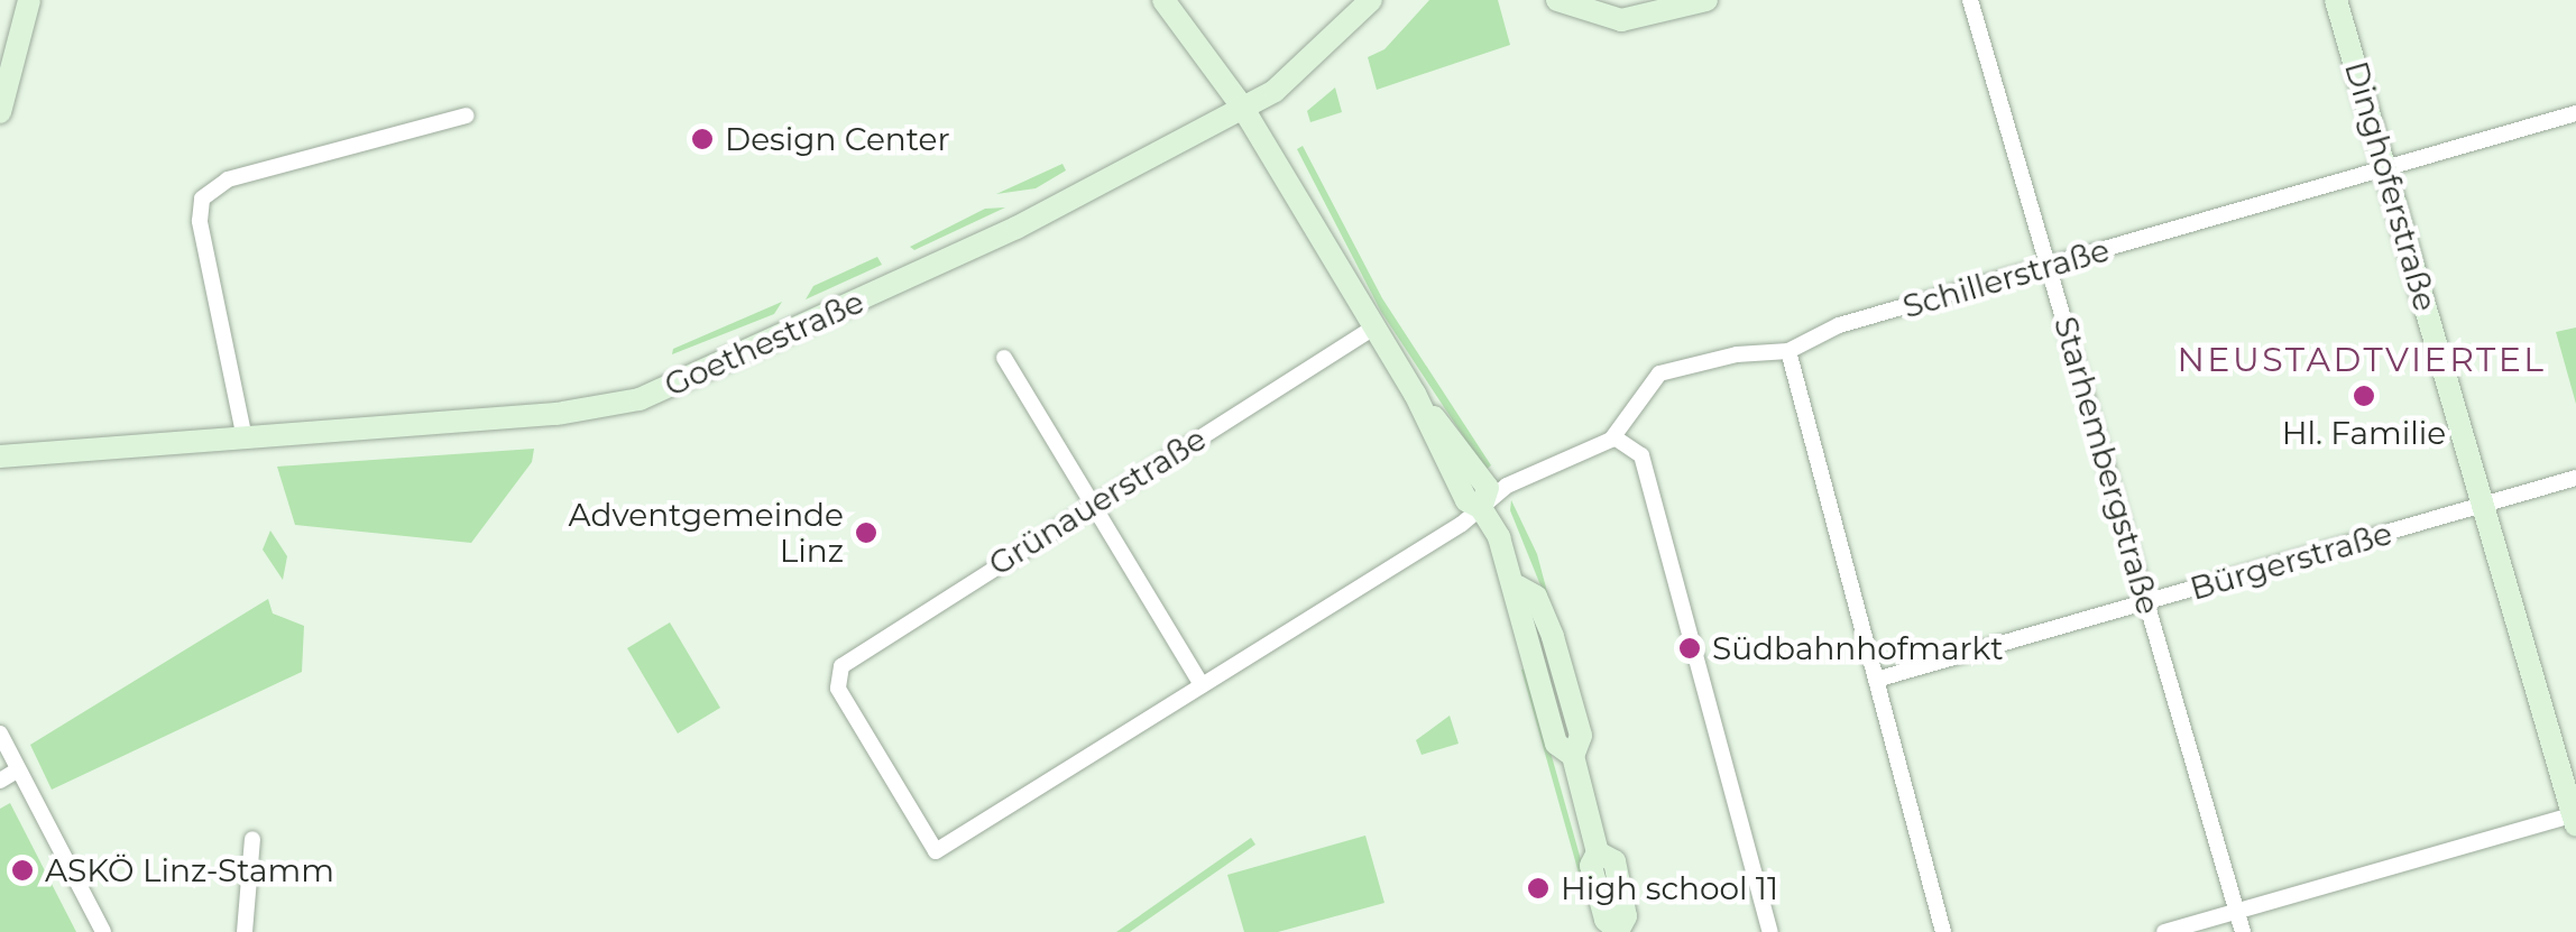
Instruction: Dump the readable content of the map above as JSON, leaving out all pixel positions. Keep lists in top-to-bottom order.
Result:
{
  "streets": {
    "main road": ["Dinghoferstraße", "Goethestraße"],
    "street": [
      "Schillerstraße",
      "Starhembergstraße",
      "Grünauerstraße",
      "Bürgerstraße"
    ]
  },
  "crossings": [
    ["Dinghoferstraße", "Schillerstraße"],
    ["Dinghoferstraße", "Bürgerstraße"],
    ["Schillerstraße", "Starhembergstraße"],
    ["Starhembergstraße", "Bürgerstraße"]
  ],
  "districts": ["NEUSTADTVIERTEL"],
  "places": [
    "Design Center",
    "Hl. Familie",
    "Adventgemeinde Linz",
    "Südbahnhofmarkt",
    "ASKÖ Linz-Stamm",
    "High school 11"
  ]
}
